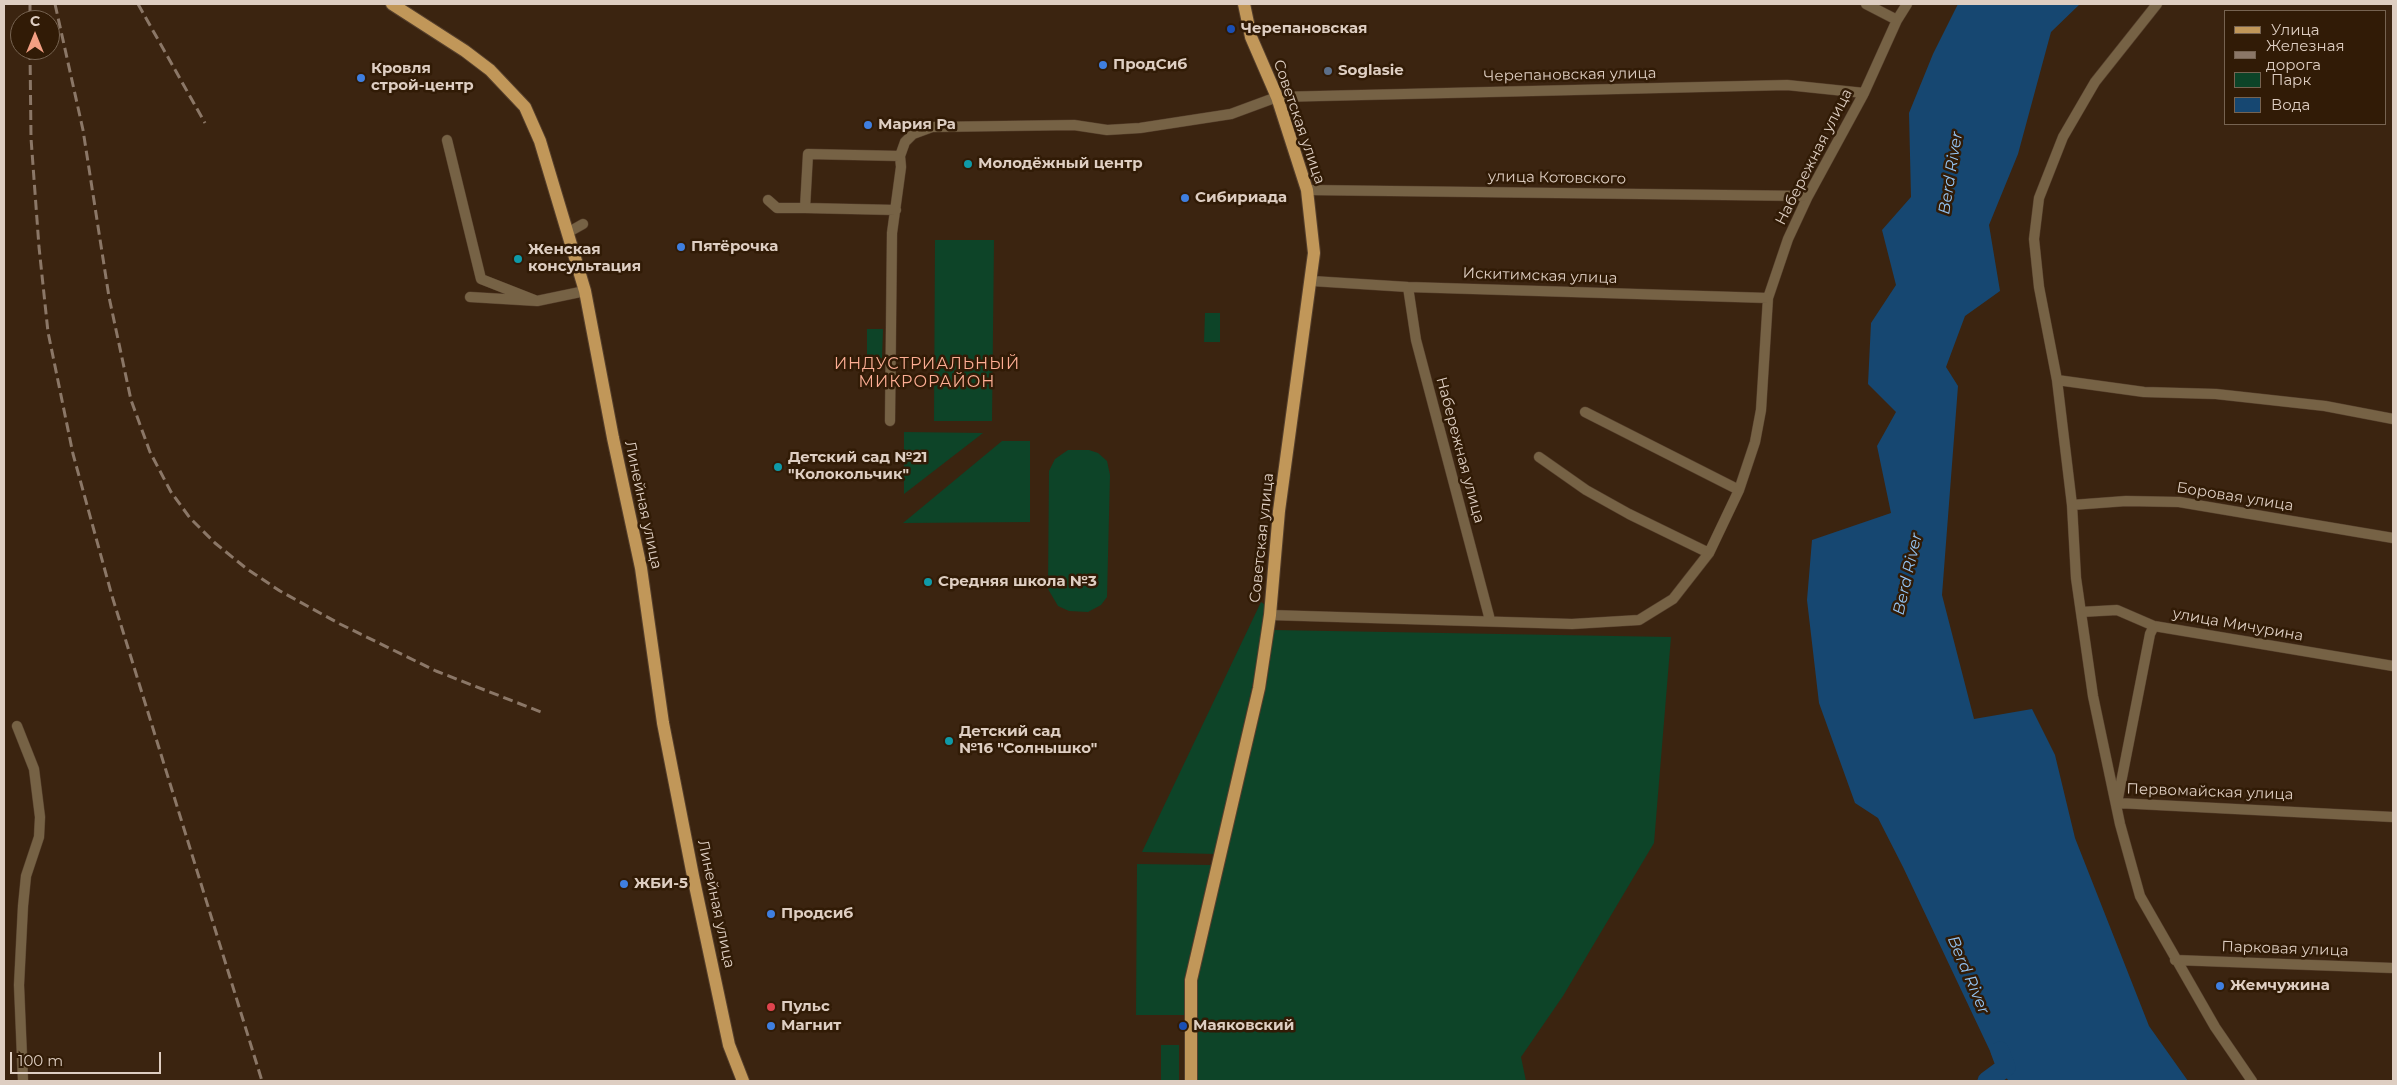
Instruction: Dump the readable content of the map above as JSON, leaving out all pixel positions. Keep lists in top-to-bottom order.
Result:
{
  "streets": {
    "main road": ["Советская улица", "Линейная улица"],
    "street": [
      "Черепановская улица",
      "Набережная улица",
      "улица Котовского",
      "Искитимская улица",
      "Боровая улица",
      "улица Мичурина",
      "Первомайская улица",
      "Парковая улица"
    ]
  },
  "crossings": [
    ["Черепановская улица", "Советская улица"],
    ["Черепановская улица", "Набережная улица"],
    ["Советская улица", "Набережная улица"],
    ["Советская улица", "улица Котовского"],
    ["Советская улица", "Искитимская улица"],
    ["Набережная улица", "улица Котовского"],
    ["Набережная улица", "Искитимская улица"],
    ["улица Мичурина", "Первомайская улица"]
  ],
  "districts": ["ИНДУСТРИАЛЬНЫЙ МИКРОРАЙОН"],
  "water": ["Berd River"],
  "places": [
    "Черепановская",
    "ПродСиб",
    "Soglasie",
    "Кровля строй-центр",
    "Мария Ра",
    "Молодёжный центр",
    "Сибириада",
    "Пятёрочка",
    "Женская консультация",
    "Детский сад №21 \"Колокольчик\"",
    "Средняя школа №3",
    "Детский сад №16 \"Солнышко\"",
    "ЖБИ-5",
    "Продсиб",
    "Жемчужина",
    "Пульс",
    "Магнит",
    "Маяковский"
  ],
  "legend": [
    "Улица",
    "Железная дорога",
    "Парк",
    "Вода"
  ],
  "scale_bar": "100 m",
  "north": "top"
}
